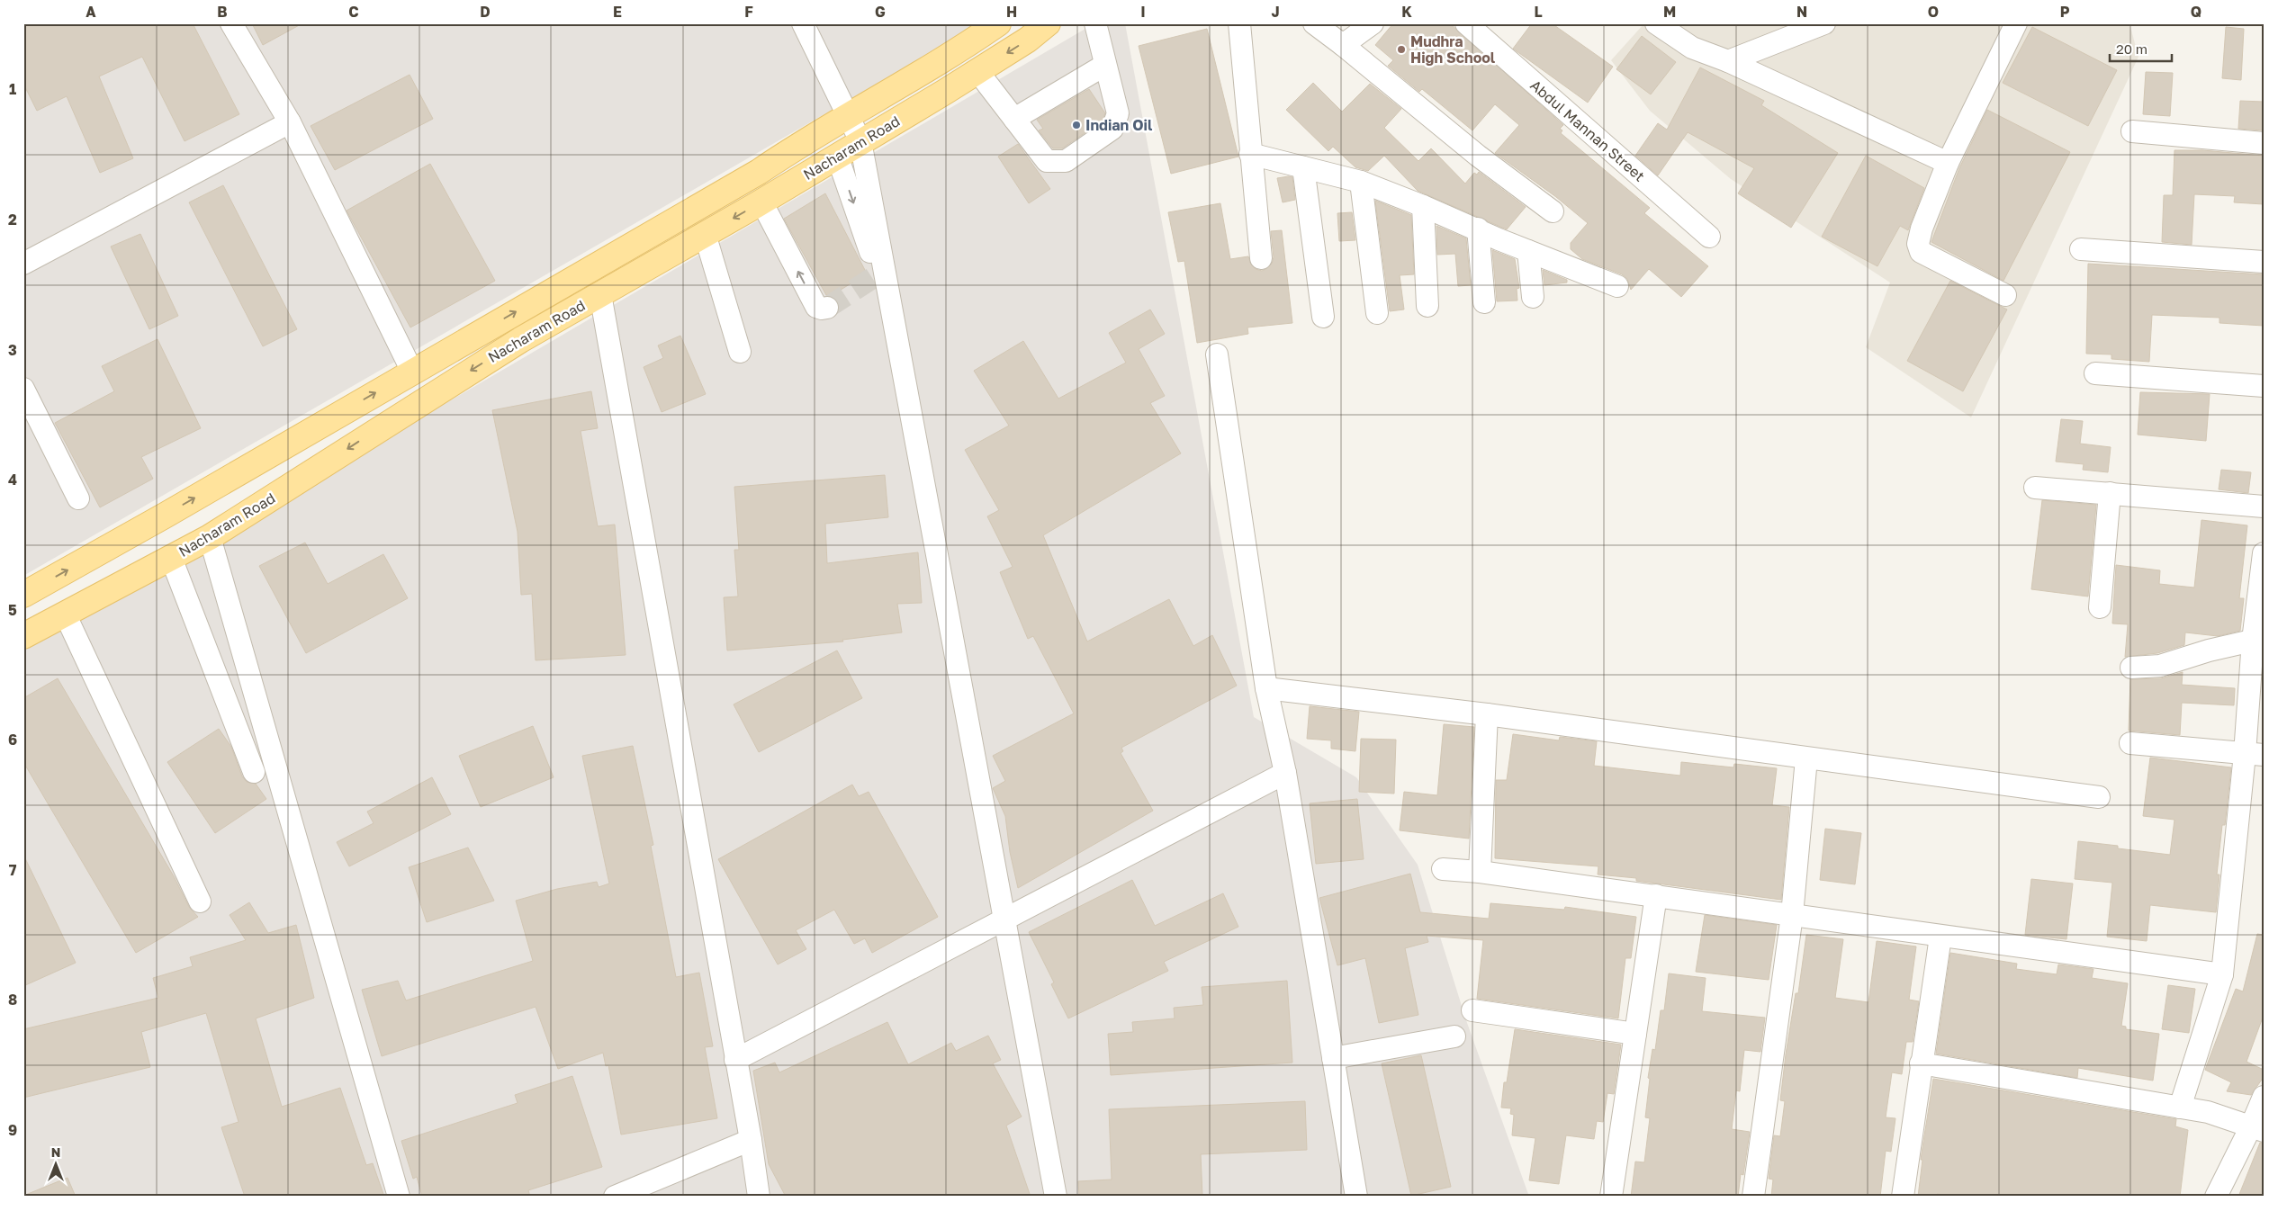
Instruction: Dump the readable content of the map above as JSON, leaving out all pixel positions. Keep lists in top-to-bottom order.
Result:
{
  "streets": {
    "main road": ["Nacharam Road"],
    "street": ["Abdul Mannan Street"]
  },
  "places": ["Mudhra High School", "Indian Oil"],
  "scale_bar": "20 m",
  "north": "top",
  "grid": {
    "columns": [
      "A",
      "B",
      "C",
      "D",
      "E",
      "F",
      "G",
      "H",
      "I",
      "J",
      "K",
      "L",
      "M",
      "N",
      "O",
      "P",
      "Q"
    ],
    "rows": [
      "1",
      "2",
      "3",
      "4",
      "5",
      "6",
      "7",
      "8",
      "9"
    ]
  }
}
